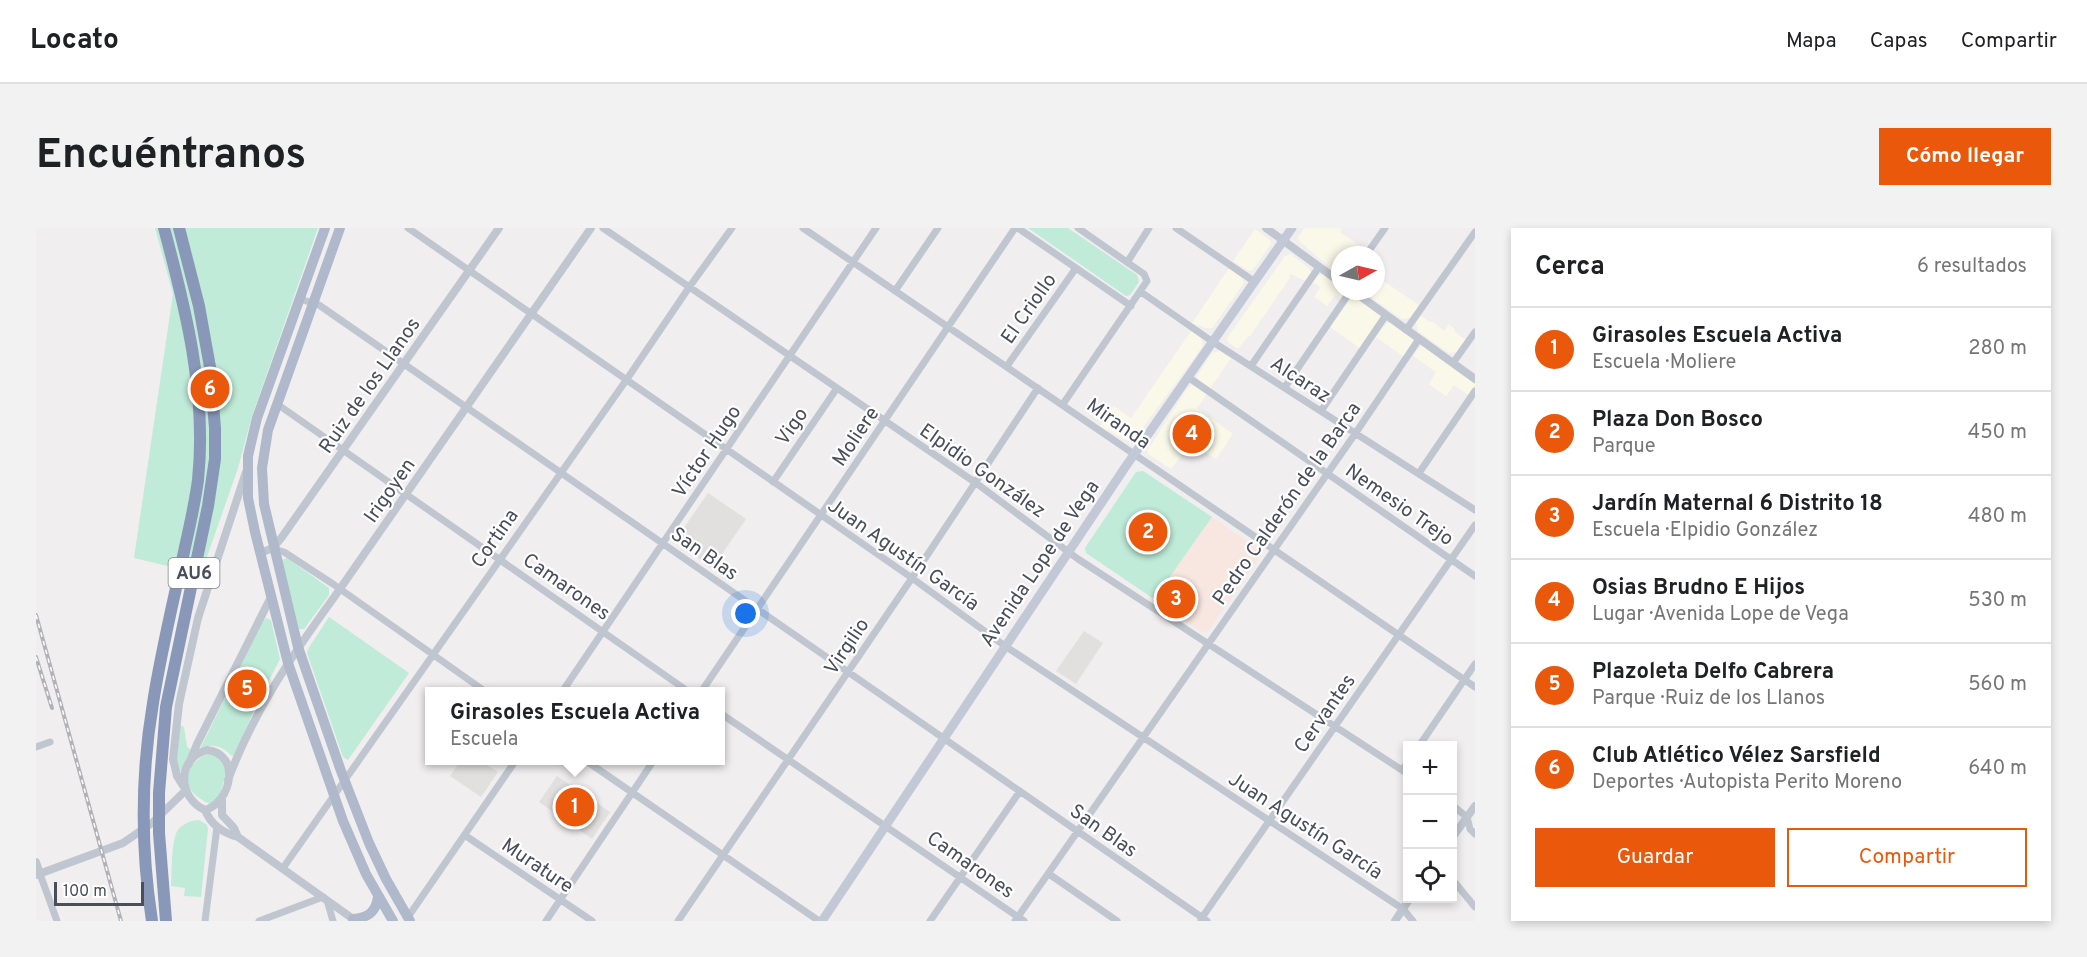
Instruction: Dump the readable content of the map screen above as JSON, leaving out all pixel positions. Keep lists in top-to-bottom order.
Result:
{
  "streets": {
    "highway": ["AU6"],
    "main road": ["Avenida Lope de Vega"],
    "street": [
      "El Criollo",
      "Alcaraz",
      "Ruiz de los Llanos",
      "Miranda",
      "Vigo",
      "Moliere",
      "Víctor Hugo",
      "Elpidio González",
      "Irigoyen",
      "Pedro Calderón de la Barca",
      "Nemesio Trejo",
      "Cortina",
      "San Blas",
      "Juan Agustín García",
      "Camarones",
      "Virgilio",
      "Cervantes",
      "Murature"
    ]
  },
  "crossings": [
    ["El Criollo", "Miranda"],
    ["Alcaraz", "Pedro Calderón de la Barca"],
    ["Alcaraz", "Avenida Lope de Vega"],
    ["Ruiz de los Llanos", "San Blas"],
    ["Ruiz de los Llanos", "Juan Agustín García"],
    ["Ruiz de los Llanos", "Camarones"],
    ["Miranda", "Moliere"],
    ["Miranda", "Víctor Hugo"],
    ["Miranda", "Pedro Calderón de la Barca"],
    ["Miranda", "Avenida Lope de Vega"],
    ["Miranda", "Virgilio"],
    ["Miranda", "Cervantes"],
    ["Vigo", "Elpidio González"],
    ["Vigo", "Juan Agustín García"],
    ["Moliere", "Elpidio González"],
    ["Moliere", "San Blas"],
    ["Moliere", "Juan Agustín García"],
    ["Víctor Hugo", "Elpidio González"],
    ["Víctor Hugo", "San Blas"],
    ["Víctor Hugo", "Juan Agustín García"],
    ["Víctor Hugo", "Camarones"],
    ["Elpidio González", "Pedro Calderón de la Barca"],
    ["Elpidio González", "Cortina"],
    ["Elpidio González", "Avenida Lope de Vega"],
    ["Elpidio González", "Virgilio"],
    ["Elpidio González", "Cervantes"],
    ["Irigoyen", "San Blas"],
    ["Irigoyen", "Juan Agustín García"],
    ["Irigoyen", "Camarones"],
    ["Pedro Calderón de la Barca", "Nemesio Trejo"],
    ["Pedro Calderón de la Barca", "San Blas"],
    ["Pedro Calderón de la Barca", "Juan Agustín García"],
    ["Pedro Calderón de la Barca", "Camarones"],
    ["Nemesio Trejo", "Avenida Lope de Vega"],
    ["Nemesio Trejo", "Cervantes"],
    ["Cortina", "San Blas"],
    ["Cortina", "Juan Agustín García"],
    ["Cortina", "Camarones"],
    ["San Blas", "Avenida Lope de Vega"],
    ["San Blas", "Virgilio"],
    ["San Blas", "Cervantes"],
    ["Juan Agustín García", "Avenida Lope de Vega"],
    ["Juan Agustín García", "Virgilio"],
    ["Juan Agustín García", "Cervantes"],
    ["Avenida Lope de Vega", "Camarones"],
    ["Camarones", "Virgilio"]
  ],
  "scale_bar": "100 m",
  "north": "right",
  "page": {
    "header": "Locato",
    "nav": ["Mapa", "Capas", "Compartir"],
    "buttons": [
      "Cómo llegar",
      ["Guardar", "Compartir"]
    ],
    "title": "Encuéntranos",
    "heading": ["Cerca", "6 resultados"],
    "list": [
      {
        "mark": "1",
        "name": "Girasoles Escuela Activa",
        "note": "Escuela · Moliere",
        "value": "280 m"
      },
      {
        "mark": "2",
        "name": "Plaza Don Bosco",
        "note": "Parque",
        "value": "450 m"
      },
      {
        "mark": "3",
        "name": "Jardín Maternal 6 Distrito 18",
        "note": "Escuela · Elpidio González",
        "value": "480 m"
      },
      {
        "mark": "4",
        "name": "Osias Brudno E Hijos",
        "note": "Lugar · Avenida Lope de Vega",
        "value": "530 m"
      },
      {
        "mark": "5",
        "name": "Plazoleta Delfo Cabrera",
        "note": "Parque · Ruiz de los Llanos",
        "value": "560 m"
      },
      {
        "mark": "6",
        "name": "Club Atlético Vélez Sarsfield",
        "note": "Deportes · Autopista Perito Moreno",
        "value": "640 m"
      }
    ],
    "pins": [
      "6",
      "4",
      "2",
      "3",
      "5",
      "1"
    ],
    "popup": ["Girasoles Escuela Activa", "Escuela"],
    "map_buttons": ["+", "−"],
    "scale": "100 m"
  }
}
